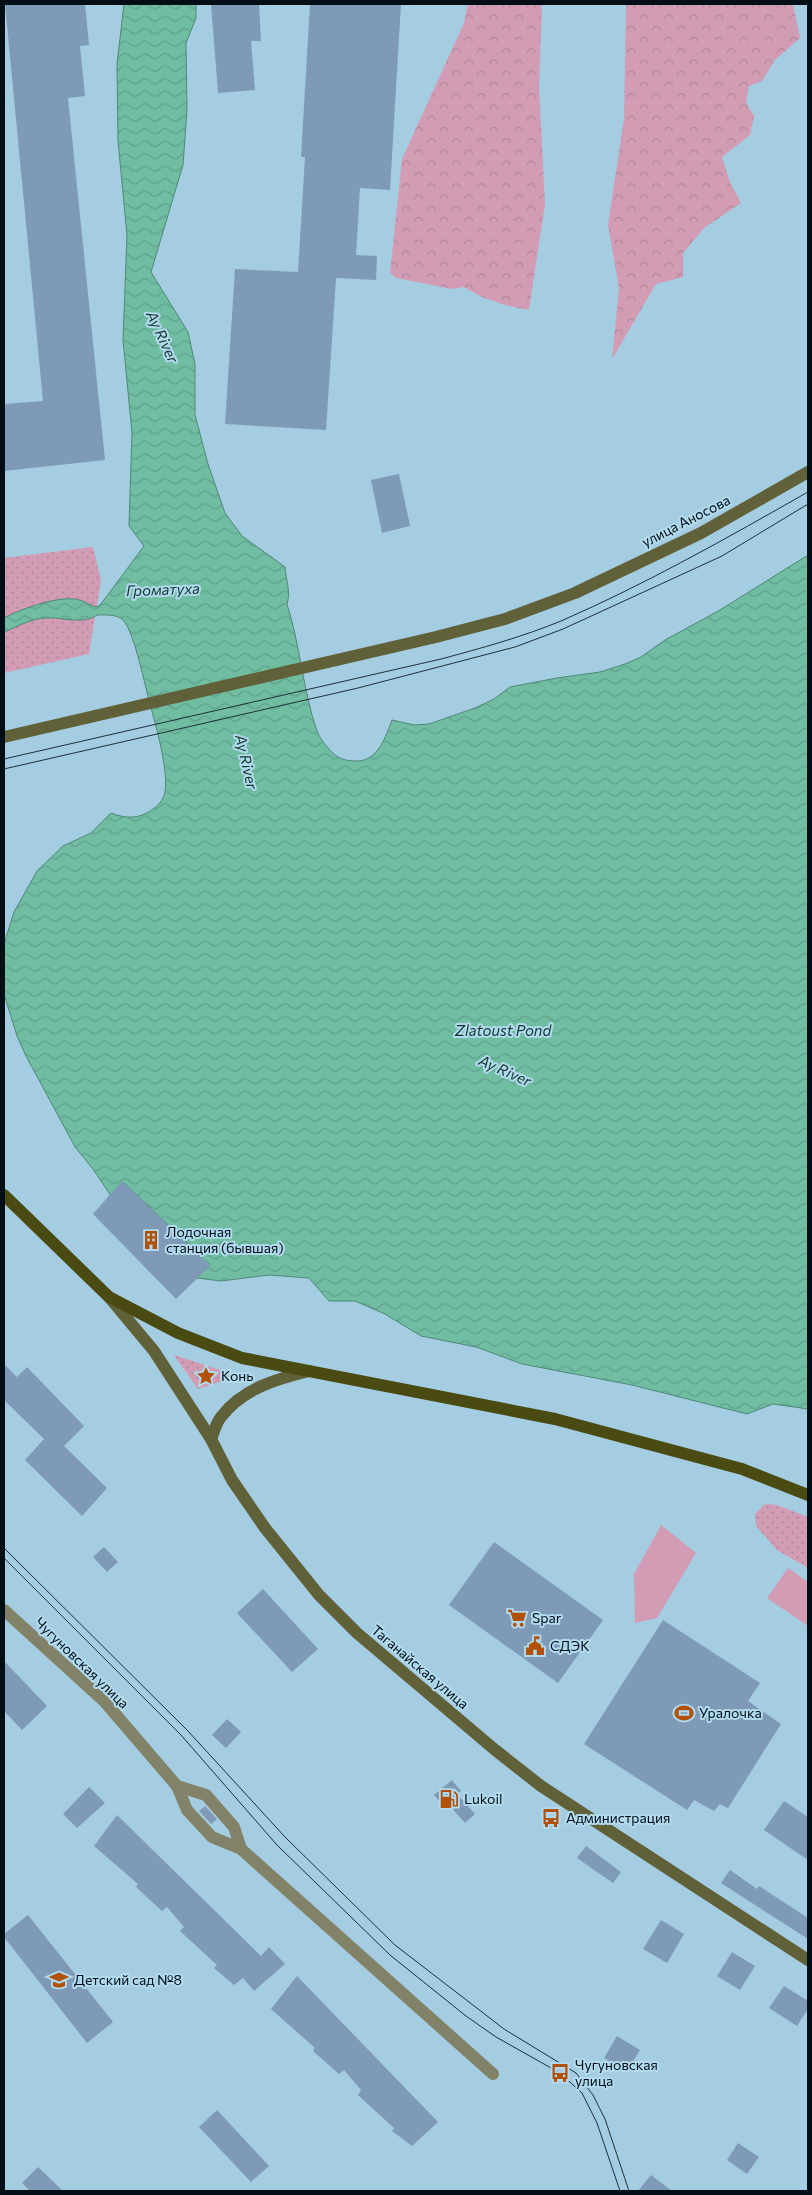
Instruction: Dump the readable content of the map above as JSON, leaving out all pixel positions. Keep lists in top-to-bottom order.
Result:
{
  "streets": {
    "main road": ["улица Аносова", "Таганайская улица"],
    "street": ["Чугуновская улица"]
  },
  "water": ["Ay River", "Громатуха", "Zlatoust Pond"],
  "places": {
    "building": ["Лодочная станция (бывшая)"],
    "place": ["Конь"],
    "supermarket": ["Spar"],
    "public building": ["СДЭК"],
    "sports": ["Уралочка"],
    "fuel station": ["Lukoil"],
    "bus stop": ["Администрация", "Чугуновская улица"],
    "school or university": ["Детский сад №8"]
  }
}
